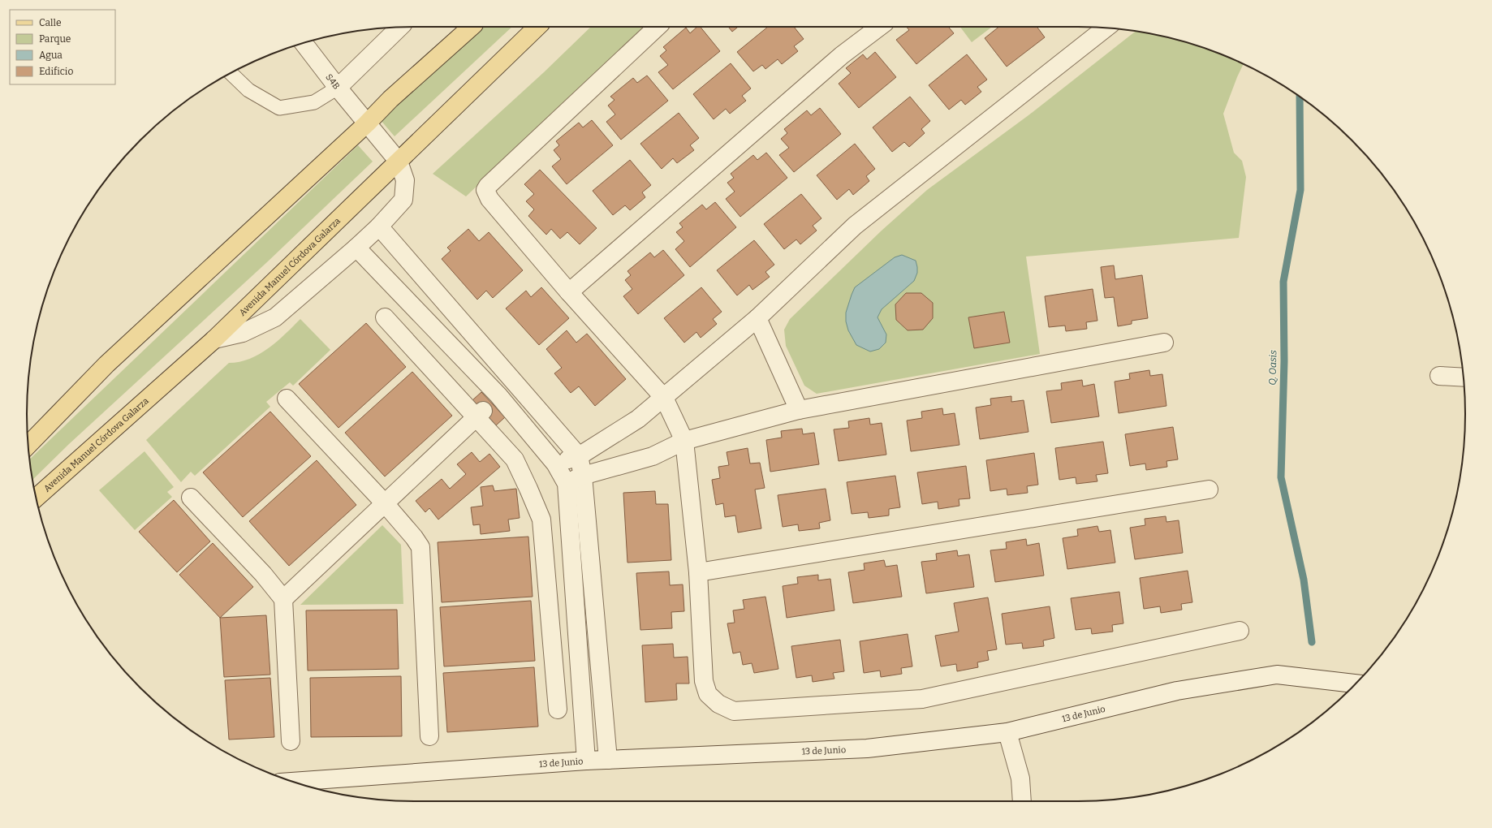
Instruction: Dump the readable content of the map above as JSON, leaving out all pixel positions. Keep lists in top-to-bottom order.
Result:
{
  "streets": {
    "main road": ["Avenida Manuel Córdova Galarza"],
    "street": ["S4B", "13 de Junio"]
  },
  "crossings": [
    ["S4B", "Avenida Manuel Córdova Galarza"]
  ],
  "water": ["Q. Oasis"],
  "legend": [
    "Calle",
    "Parque",
    "Agua",
    "Edificio"
  ]
}
